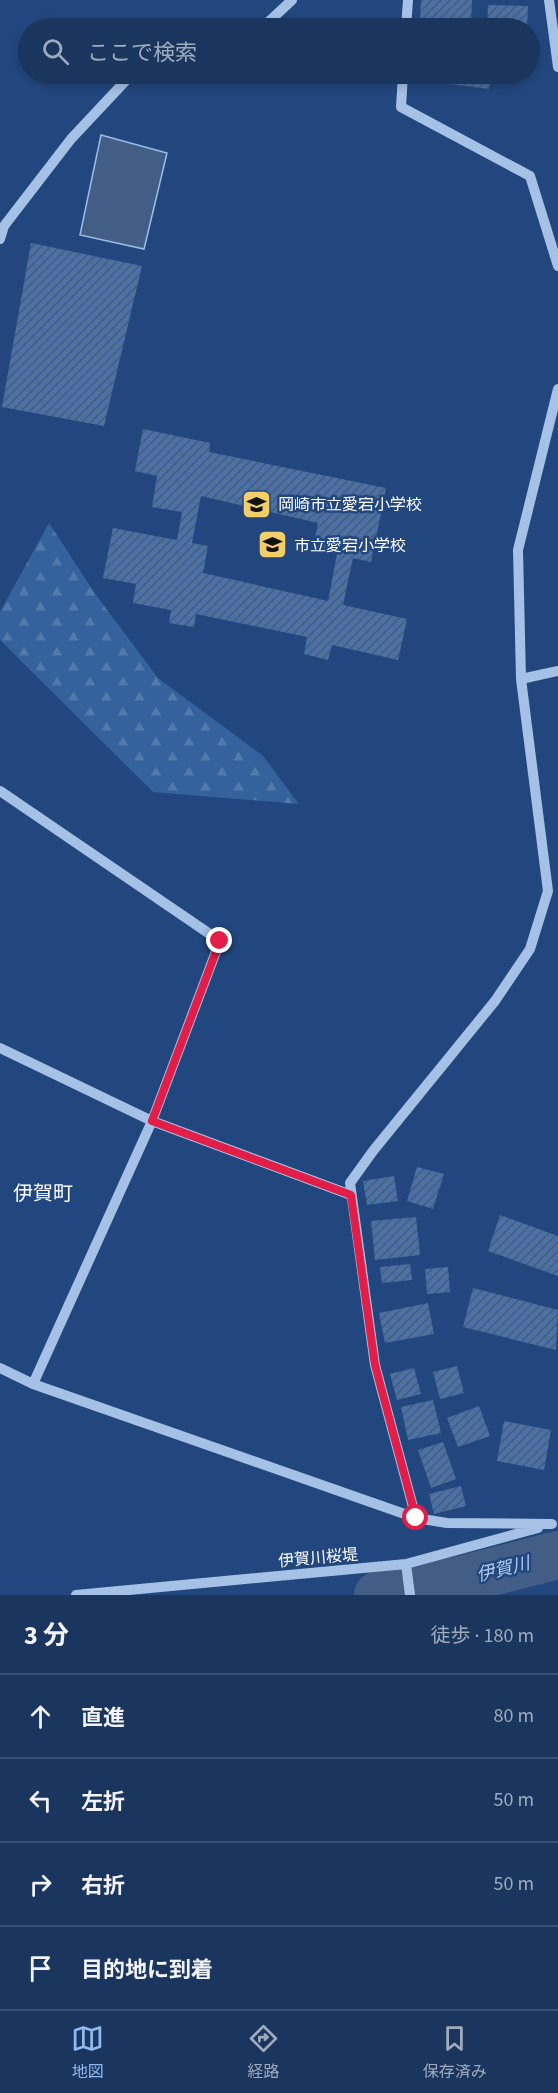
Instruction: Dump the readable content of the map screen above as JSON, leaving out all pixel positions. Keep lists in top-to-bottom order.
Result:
{
  "streets": {
    "street": ["伊賀川桜堤"]
  },
  "districts": ["伊賀町"],
  "water": ["伊賀川"],
  "places": {
    "school or university": ["岡崎市立愛宕小学校", "市立愛宕小学校"]
  },
  "page": {
    "search": "ここで検索",
    "heading": ["3 分", "徒歩 · 180 m"],
    "list": [
      ["直進", "80 m"],
      ["左折", "50 m"],
      ["右折", "50 m"],
      "目的地に到着"
    ],
    "nav": ["地図", "経路", "保存済み"]
  }
}
